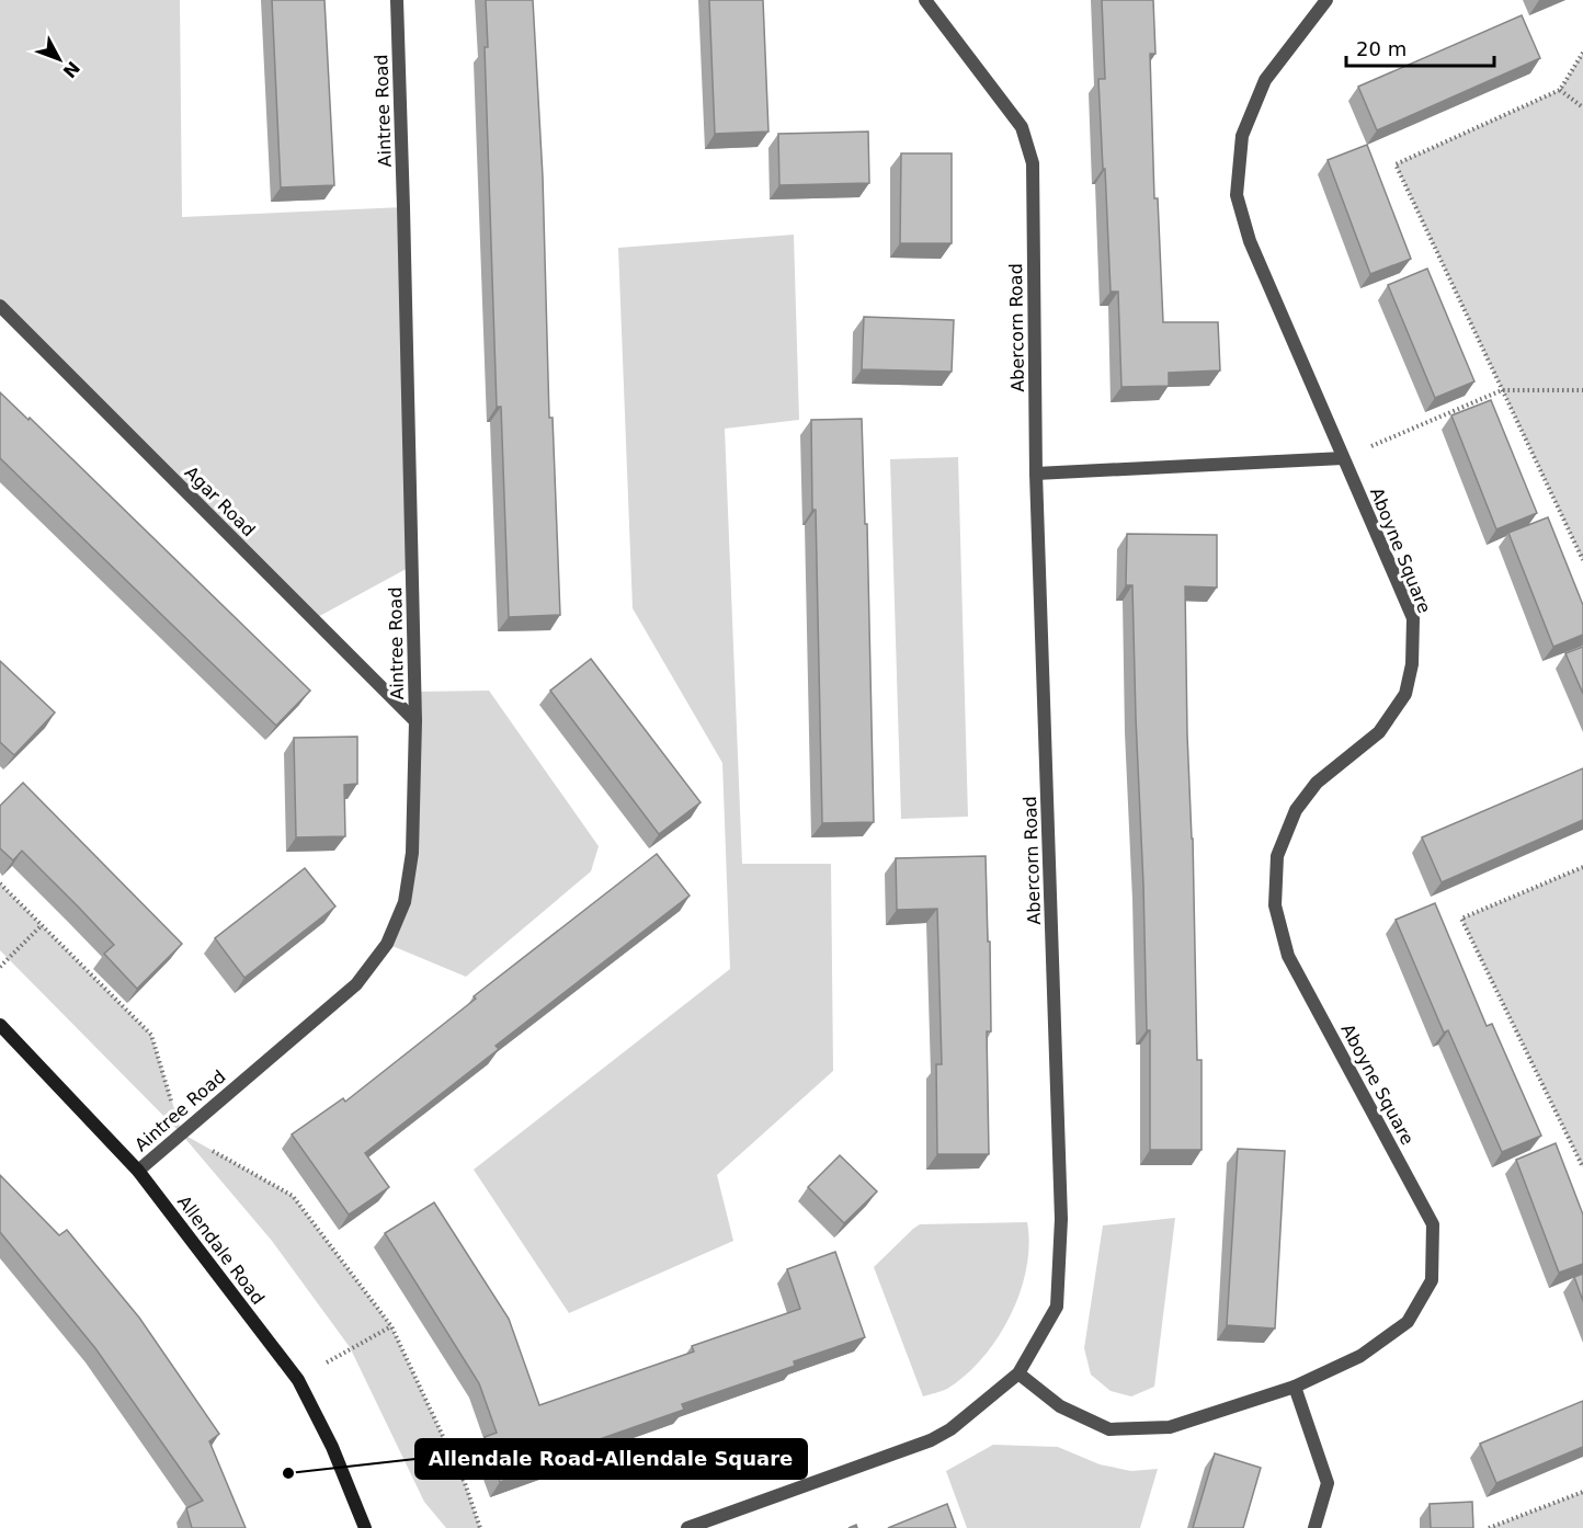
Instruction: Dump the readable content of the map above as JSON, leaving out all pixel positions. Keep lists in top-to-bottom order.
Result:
{
  "streets": {
    "street": [
      "Aintree Road",
      "Abercorn Road",
      "Agar Road",
      "Aboyne Square",
      "Allendale Road"
    ]
  },
  "crossings": [
    ["Aintree Road", "Agar Road"],
    ["Aintree Road", "Allendale Road"],
    ["Abercorn Road", "Aboyne Square"]
  ],
  "places": ["Allendale Road-Allendale Square"],
  "scale_bar": "20 m",
  "north": "bottom right"
}
